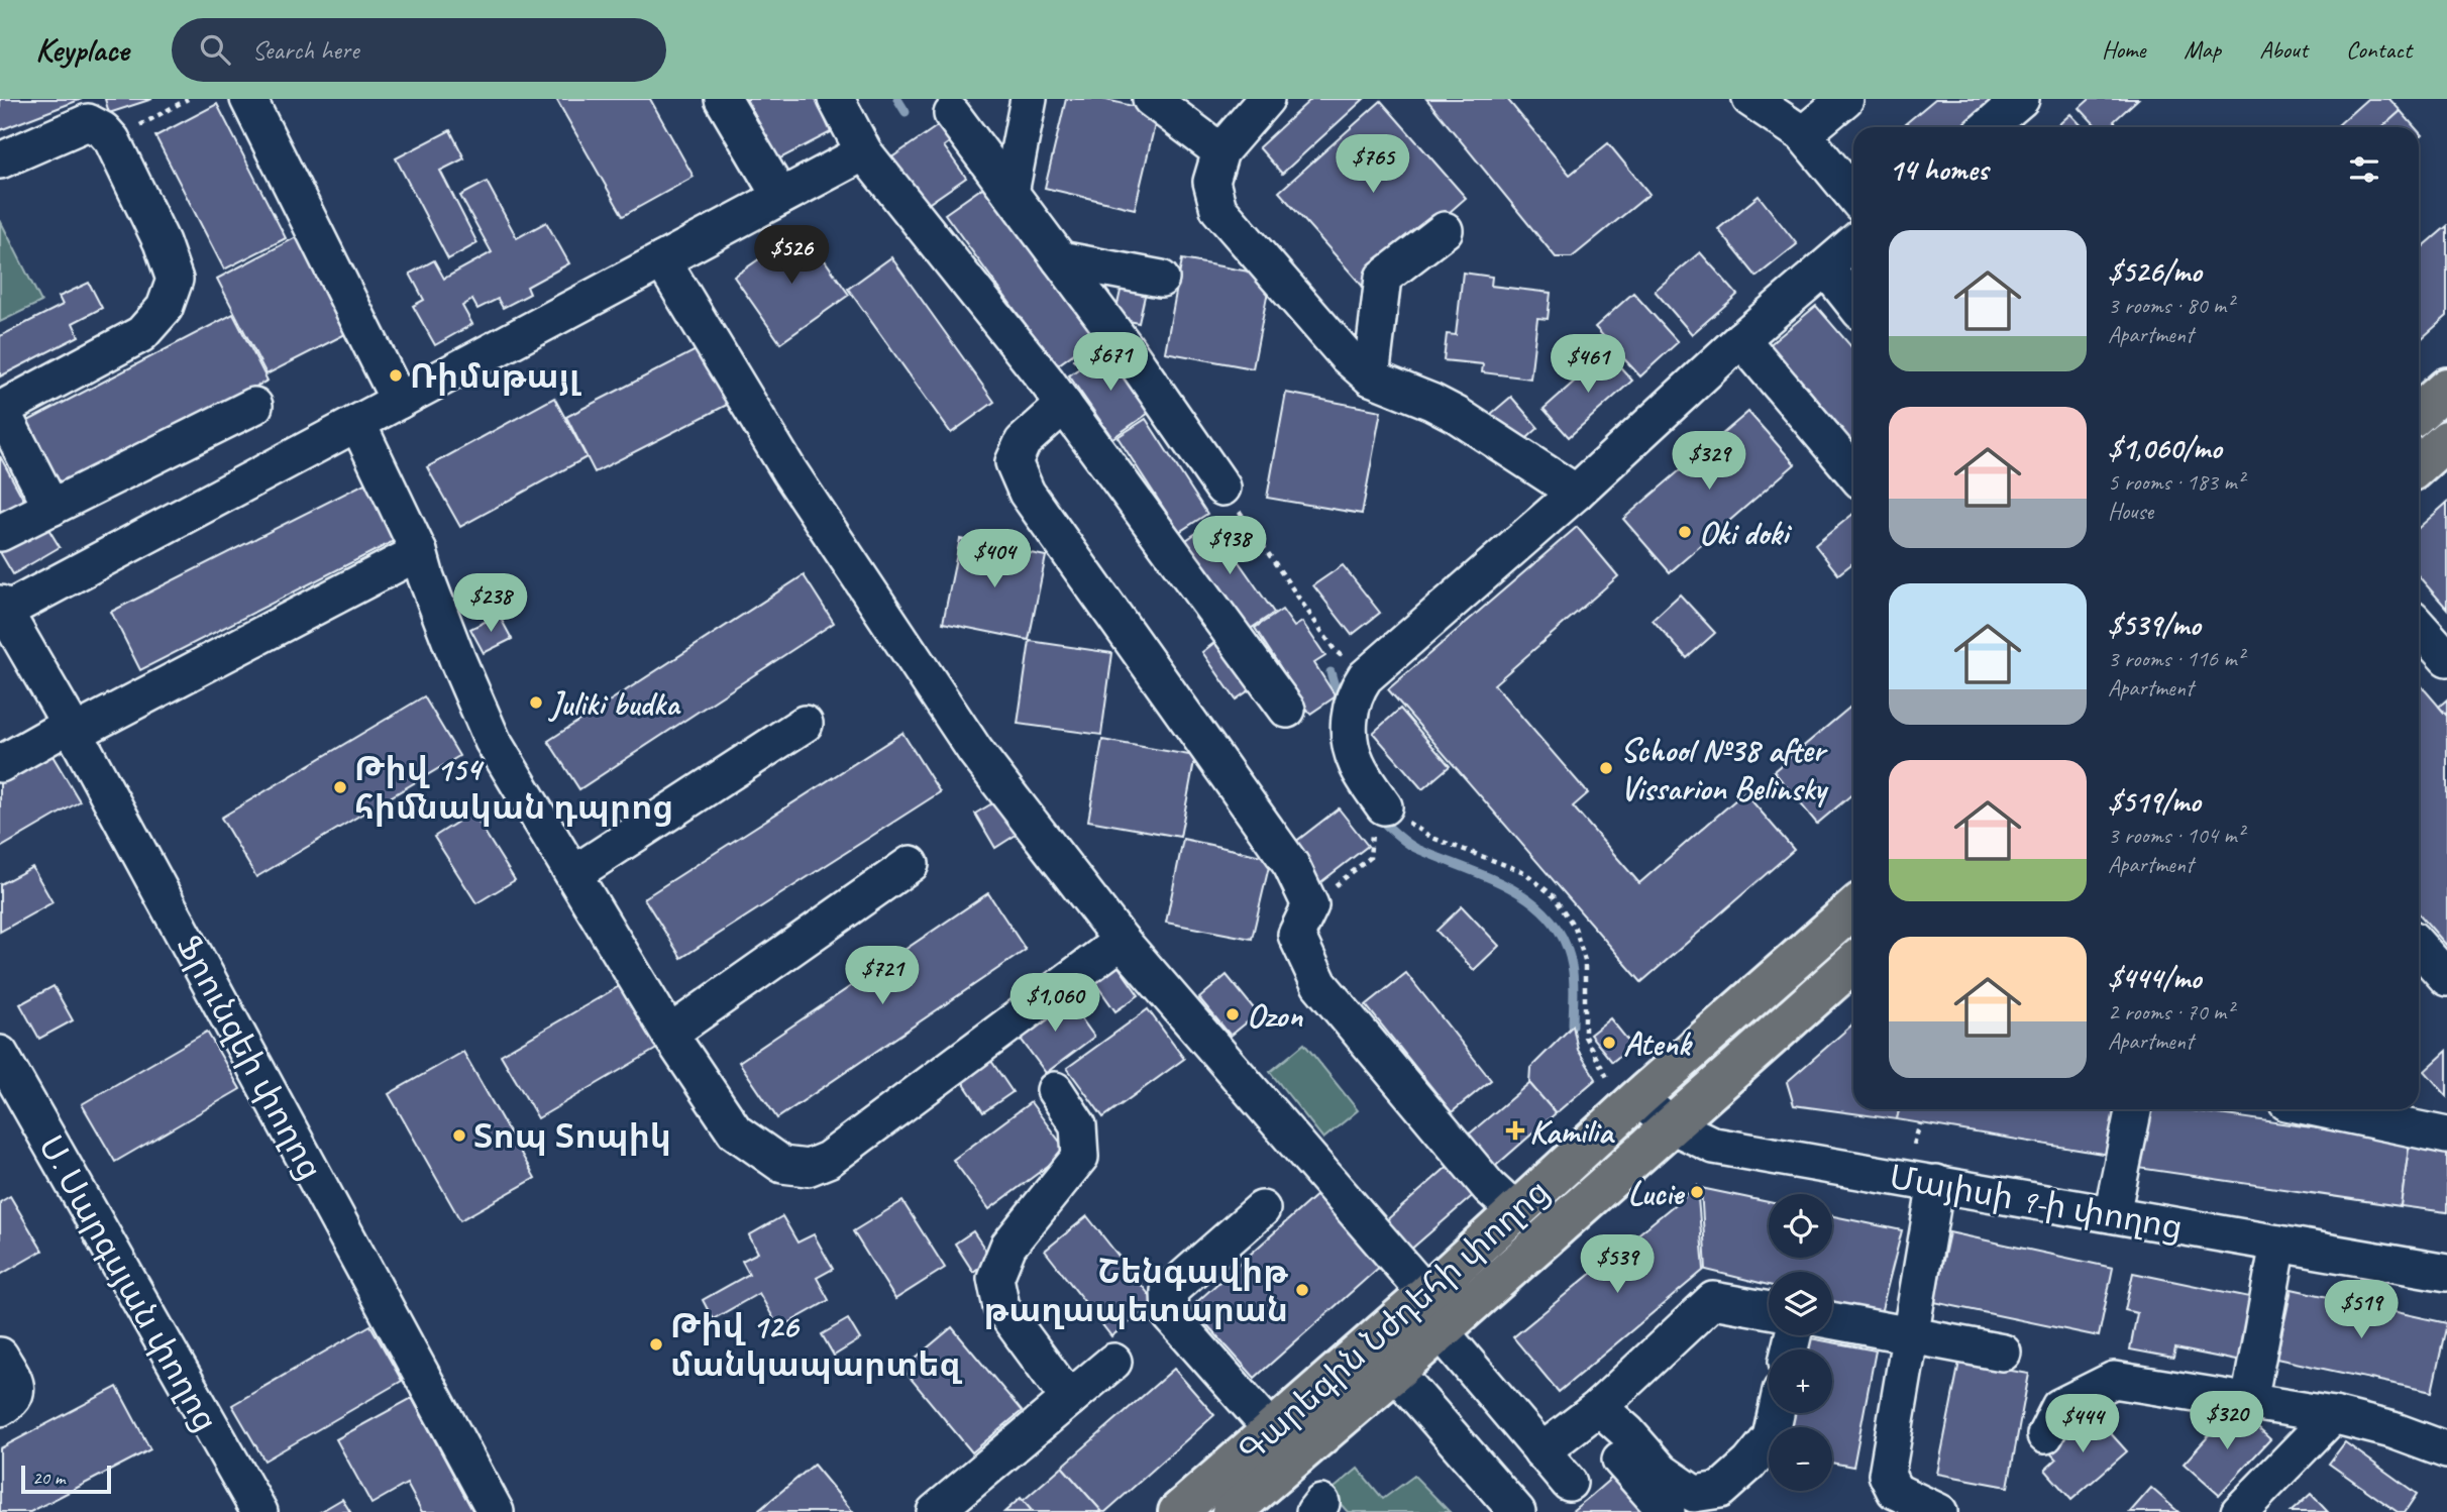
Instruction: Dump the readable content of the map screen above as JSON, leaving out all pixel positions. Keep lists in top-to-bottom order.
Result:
{
  "streets": {
    "main road": ["Գարեգին Նժդեհի փողոց"],
    "street": ["Ֆրունզեի փողոց", "Մայիսի 9-ի փողոց", "Ս. Սարգսյան փողոց"]
  },
  "crossings": [
    ["Մայիսի 9-ի փողոց", "Գարեգին Նժդեհի փողոց"]
  ],
  "places": {
    "other": [
      "Ռիմսթայլ",
      "Oki doki",
      "Juliki budka",
      "School №38 after Vissarion Belinsky",
      "Թիվ 154 հիմնական դպրոց",
      "Ozon",
      "Atenk",
      "Տոպ Տոպիկ",
      "Lucie",
      "Շենգավիթ թաղապետարան",
      "Թիվ 126 մանկապարտեզ"
    ],
    "health": ["Kamilia"]
  },
  "scale_bar": "20 m",
  "page": {
    "header": "Keyplace",
    "search": "Search here",
    "nav": [
      "Home",
      "Map",
      "About",
      "Contact"
    ],
    "heading": "14 homes",
    "price": [
      "$765",
      "$526",
      "$671",
      "$461",
      "$329",
      "$938",
      "$404",
      "$238",
      "$721",
      "$1,060",
      "$539",
      "$519",
      "$320",
      "$444"
    ],
    "list": [
      {
        "name": "$526/mo",
        "note": "3 rooms · 80 m² · Apartment"
      },
      {
        "name": "$1,060/mo",
        "note": "5 rooms · 183 m² · House"
      },
      {
        "name": "$539/mo",
        "note": "3 rooms · 116 m² · Apartment"
      },
      {
        "name": "$519/mo",
        "note": "3 rooms · 104 m² · Apartment"
      },
      {
        "name": "$444/mo",
        "note": "2 rooms · 70 m² · Apartment"
      }
    ],
    "map_buttons": ["+", "−"],
    "scale": "20 m"
  }
}
